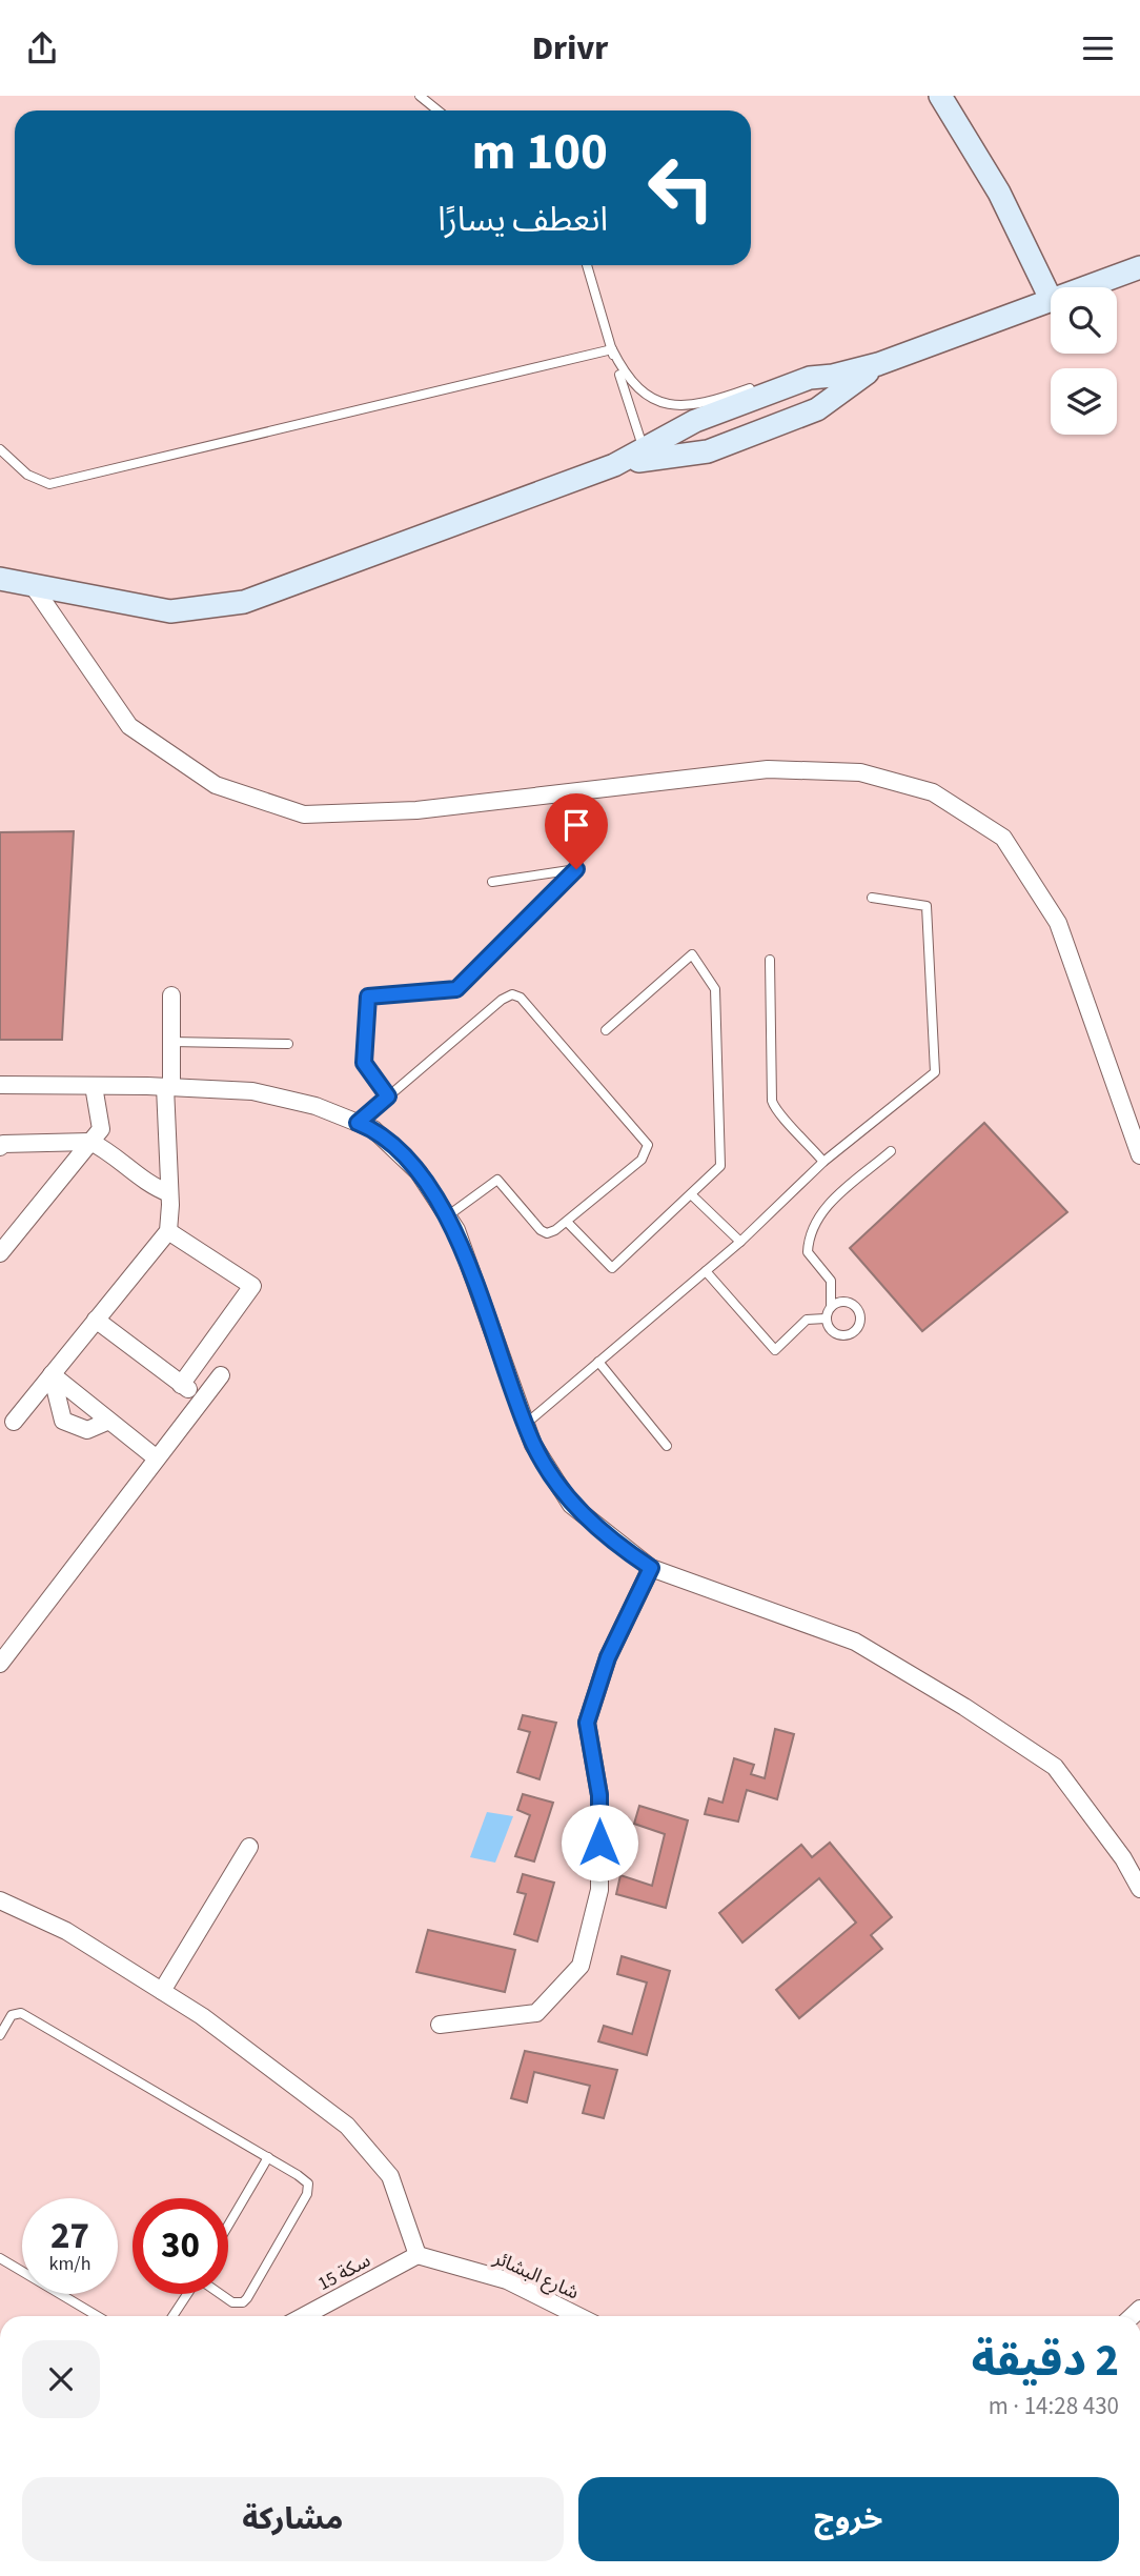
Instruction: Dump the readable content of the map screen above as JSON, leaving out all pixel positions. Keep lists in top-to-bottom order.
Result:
{
  "streets": {
    "street": ["سكة 15", "شارع البشائر"]
  },
  "crossings": [
    ["سكة 15", "شارع البشائر"]
  ],
  "page": {
    "header": "Drivr",
    "turn": ["100 m", "انعطف يسارًا"],
    "speed": "27 km/h",
    "limit": "30",
    "heading": ["2 دقيقة", "430 m · 14:28"],
    "buttons": ["خروج", "مشاركة"]
  }
}
